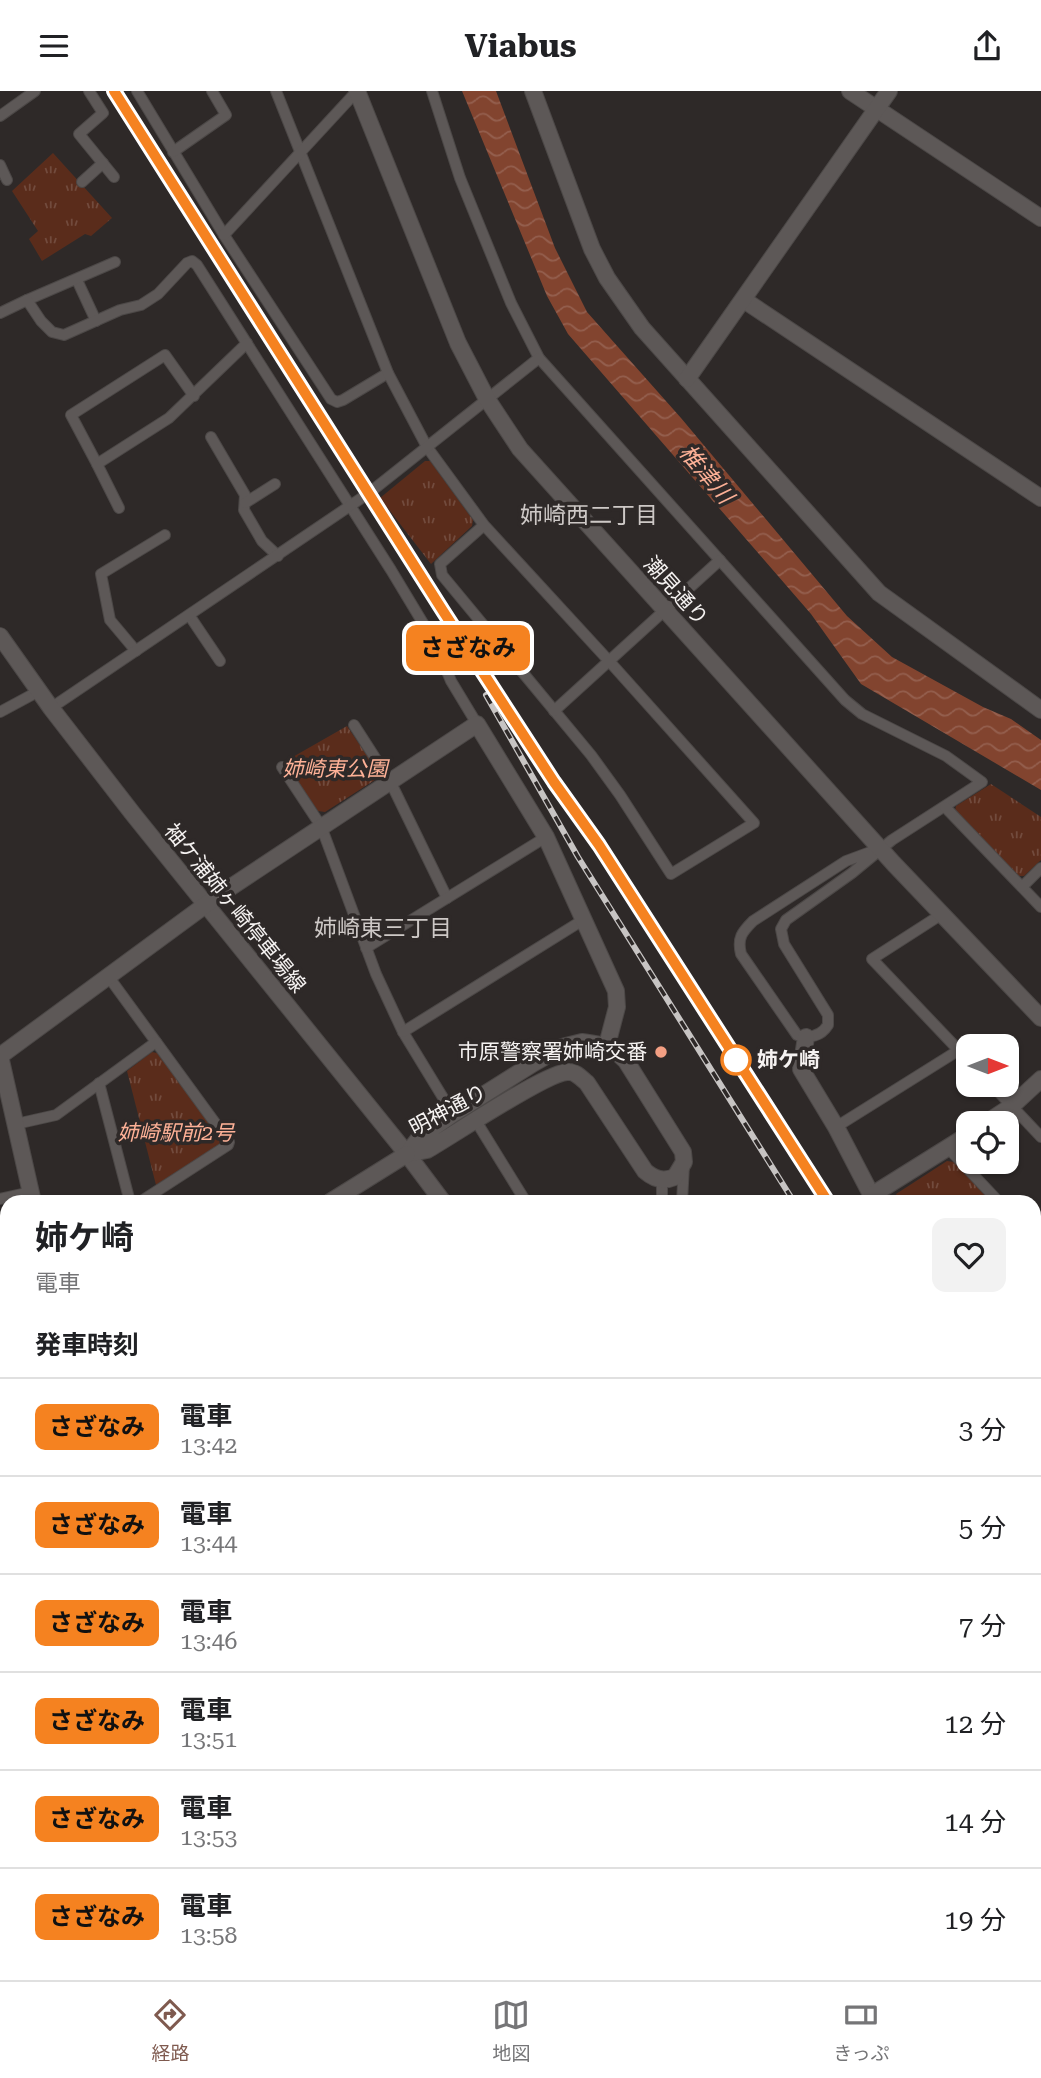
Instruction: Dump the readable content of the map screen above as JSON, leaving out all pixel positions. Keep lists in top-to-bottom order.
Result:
{
  "streets": {
    "street": ["潮見通り", "袖ケ浦姉ヶ崎停車場線", "明神通り"]
  },
  "crossings": [
    ["袖ケ浦姉ヶ崎停車場線", "明神通り"]
  ],
  "districts": ["姉崎西二丁目", "姉崎東三丁目"],
  "water": ["椎津川"],
  "parks": ["姉崎東公園", "姉崎駅前2号"],
  "places": ["市原警察署姉崎交番", "姉ケ崎"],
  "north": "right",
  "page": {
    "header": "Viabus",
    "on_map": "さざなみ",
    "heading": [
      ["姉ケ崎", "電車"],
      "発車時刻"
    ],
    "list": [
      {
        "mark": "さざなみ",
        "name": "電車",
        "note": "13:42",
        "value": "3 分"
      },
      {
        "mark": "さざなみ",
        "name": "電車",
        "note": "13:44",
        "value": "5 分"
      },
      {
        "mark": "さざなみ",
        "name": "電車",
        "note": "13:46",
        "value": "7 分"
      },
      {
        "mark": "さざなみ",
        "name": "電車",
        "note": "13:51",
        "value": "12 分"
      },
      {
        "mark": "さざなみ",
        "name": "電車",
        "note": "13:53",
        "value": "14 分"
      },
      {
        "mark": "さざなみ",
        "name": "電車",
        "note": "13:58",
        "value": "19 分"
      }
    ],
    "tabs": ["経路", "地図", "きっぷ"]
  }
}
